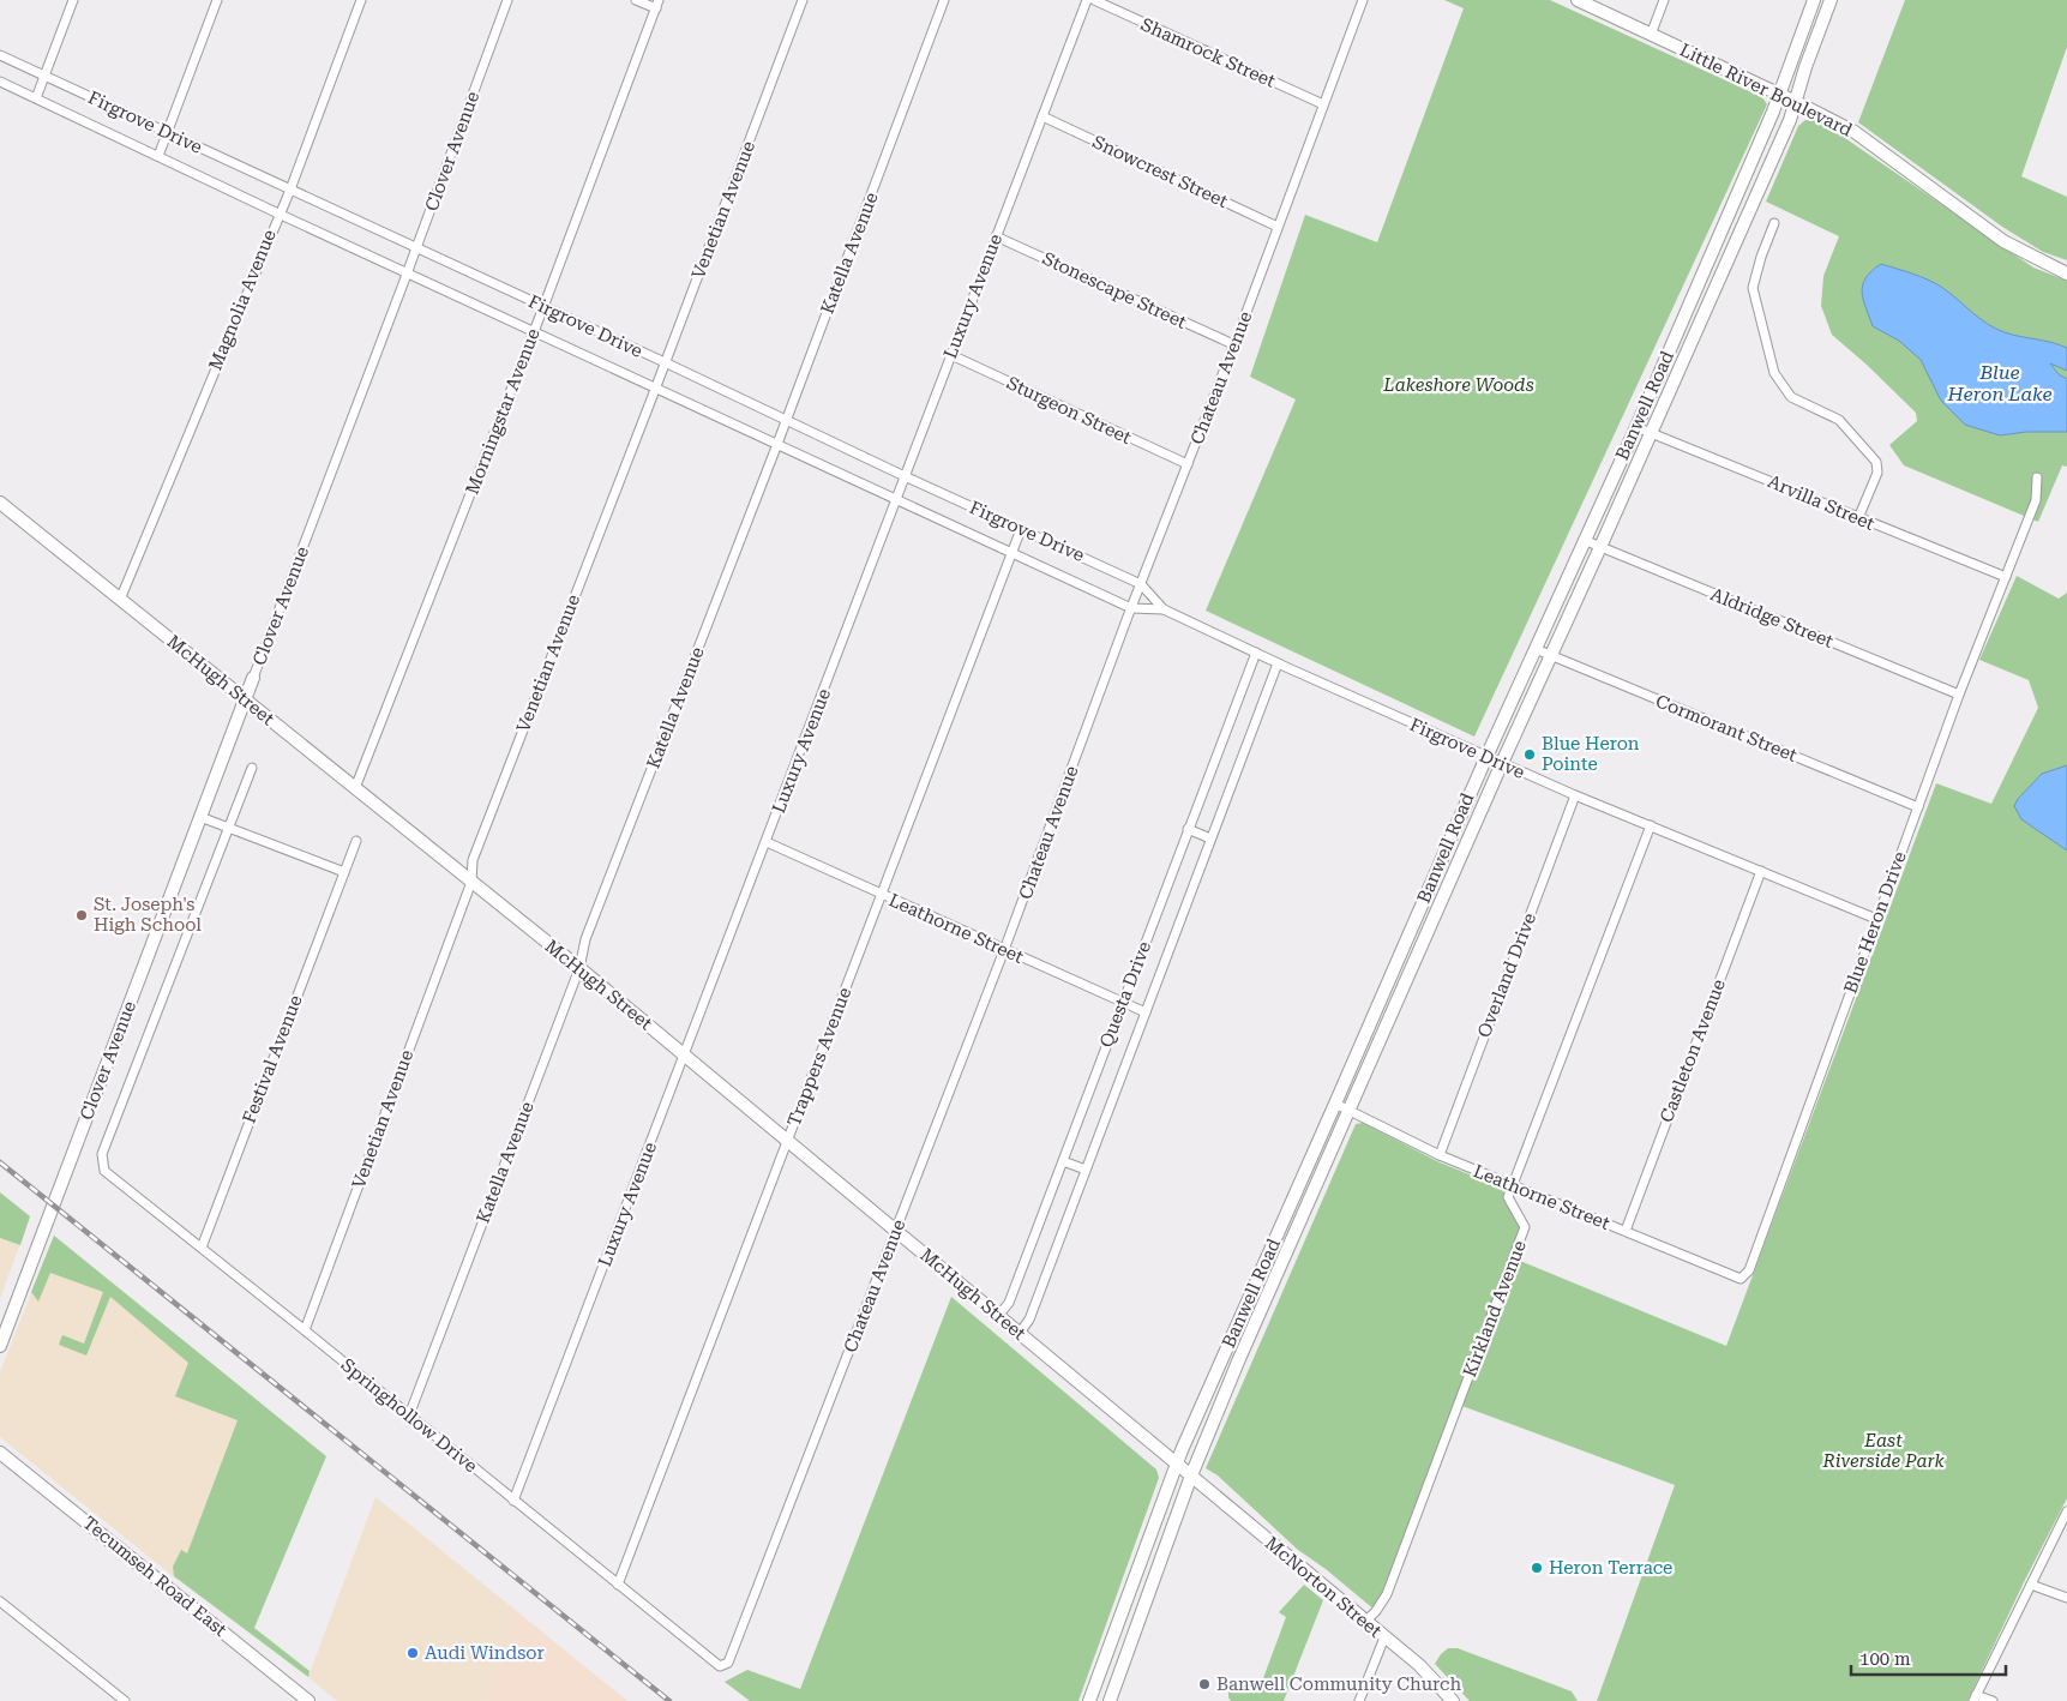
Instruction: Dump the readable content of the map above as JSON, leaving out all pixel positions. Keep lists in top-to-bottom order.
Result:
{
  "streets": {
    "main road": [
      "Little River Boulevard",
      "Clover Avenue",
      "Banwell Road",
      "McHugh Street",
      "Tecumseh Road East",
      "McNorton Street"
    ],
    "street": [
      "Shamrock Street",
      "Firgrove Drive",
      "Snowcrest Street",
      "Venetian Avenue",
      "Katella Avenue",
      "Stonescape Street",
      "Luxury Avenue",
      "Magnolia Avenue",
      "Chateau Avenue",
      "Sturgeon Street",
      "Morningstar Avenue",
      "Arvilla Street",
      "Aldridge Street",
      "Cormorant Street",
      "Blue Heron Drive",
      "Leathorne Street",
      "Overland Drive",
      "Questa Drive",
      "Castleton Avenue",
      "Trappers Avenue",
      "Festival Avenue",
      "Kirkland Avenue",
      "Springhollow Drive"
    ]
  },
  "crossings": [
    ["Shamrock Street", "Chateau Avenue"],
    ["Little River Boulevard", "Banwell Road"],
    ["Firgrove Drive", "Clover Avenue"],
    ["Firgrove Drive", "Venetian Avenue"],
    ["Firgrove Drive", "Katella Avenue"],
    ["Firgrove Drive", "Luxury Avenue"],
    ["Firgrove Drive", "Magnolia Avenue"],
    ["Firgrove Drive", "Chateau Avenue"],
    ["Firgrove Drive", "Banwell Road"],
    ["Firgrove Drive", "Morningstar Avenue"],
    ["Firgrove Drive", "Blue Heron Drive"],
    ["Firgrove Drive", "Overland Drive"],
    ["Firgrove Drive", "Questa Drive"],
    ["Firgrove Drive", "Castleton Avenue"],
    ["Firgrove Drive", "Trappers Avenue"],
    ["Firgrove Drive", "Kirkland Avenue"],
    ["Clover Avenue", "McHugh Street"],
    ["Clover Avenue", "Springhollow Drive"],
    ["Snowcrest Street", "Luxury Avenue"],
    ["Snowcrest Street", "Chateau Avenue"],
    ["Venetian Avenue", "McHugh Street"],
    ["Venetian Avenue", "Springhollow Drive"],
    ["Katella Avenue", "McHugh Street"],
    ["Katella Avenue", "Springhollow Drive"],
    ["Stonescape Street", "Luxury Avenue"],
    ["Stonescape Street", "Chateau Avenue"],
    ["Luxury Avenue", "Sturgeon Street"],
    ["Luxury Avenue", "McHugh Street"],
    ["Luxury Avenue", "Leathorne Street"],
    ["Luxury Avenue", "Springhollow Drive"],
    ["Magnolia Avenue", "McHugh Street"],
    ["Chateau Avenue", "Sturgeon Street"],
    ["Chateau Avenue", "McHugh Street"],
    ["Chateau Avenue", "Leathorne Street"],
    ["Chateau Avenue", "Springhollow Drive"],
    ["Banwell Road", "Arvilla Street"],
    ["Banwell Road", "Aldridge Street"],
    ["Banwell Road", "McHugh Street"],
    ["Banwell Road", "Cormorant Street"],
    ["Banwell Road", "Leathorne Street"],
    ["Banwell Road", "McNorton Street"],
    ["Morningstar Avenue", "McHugh Street"],
    ["Arvilla Street", "Blue Heron Drive"],
    ["Aldridge Street", "Blue Heron Drive"],
    ["McHugh Street", "Questa Drive"],
    ["McHugh Street", "Trappers Avenue"],
    ["McHugh Street", "McNorton Street"],
    ["Cormorant Street", "Blue Heron Drive"],
    ["Blue Heron Drive", "Leathorne Street"],
    ["Leathorne Street", "Overland Drive"],
    ["Leathorne Street", "Questa Drive"],
    ["Leathorne Street", "Castleton Avenue"],
    ["Leathorne Street", "Trappers Avenue"],
    ["Leathorne Street", "Kirkland Avenue"],
    ["Trappers Avenue", "Springhollow Drive"],
    ["Festival Avenue", "Springhollow Drive"],
    ["Kirkland Avenue", "McNorton Street"]
  ],
  "water": ["Blue Heron Lake"],
  "parks": ["Lakeshore Woods", "East Riverside Park"],
  "places": [
    "Blue Heron Pointe",
    "St. Joseph's High School",
    "Heron Terrace",
    "Audi Windsor",
    "Banwell Community Church"
  ],
  "scale_bar": "100 m"
}
